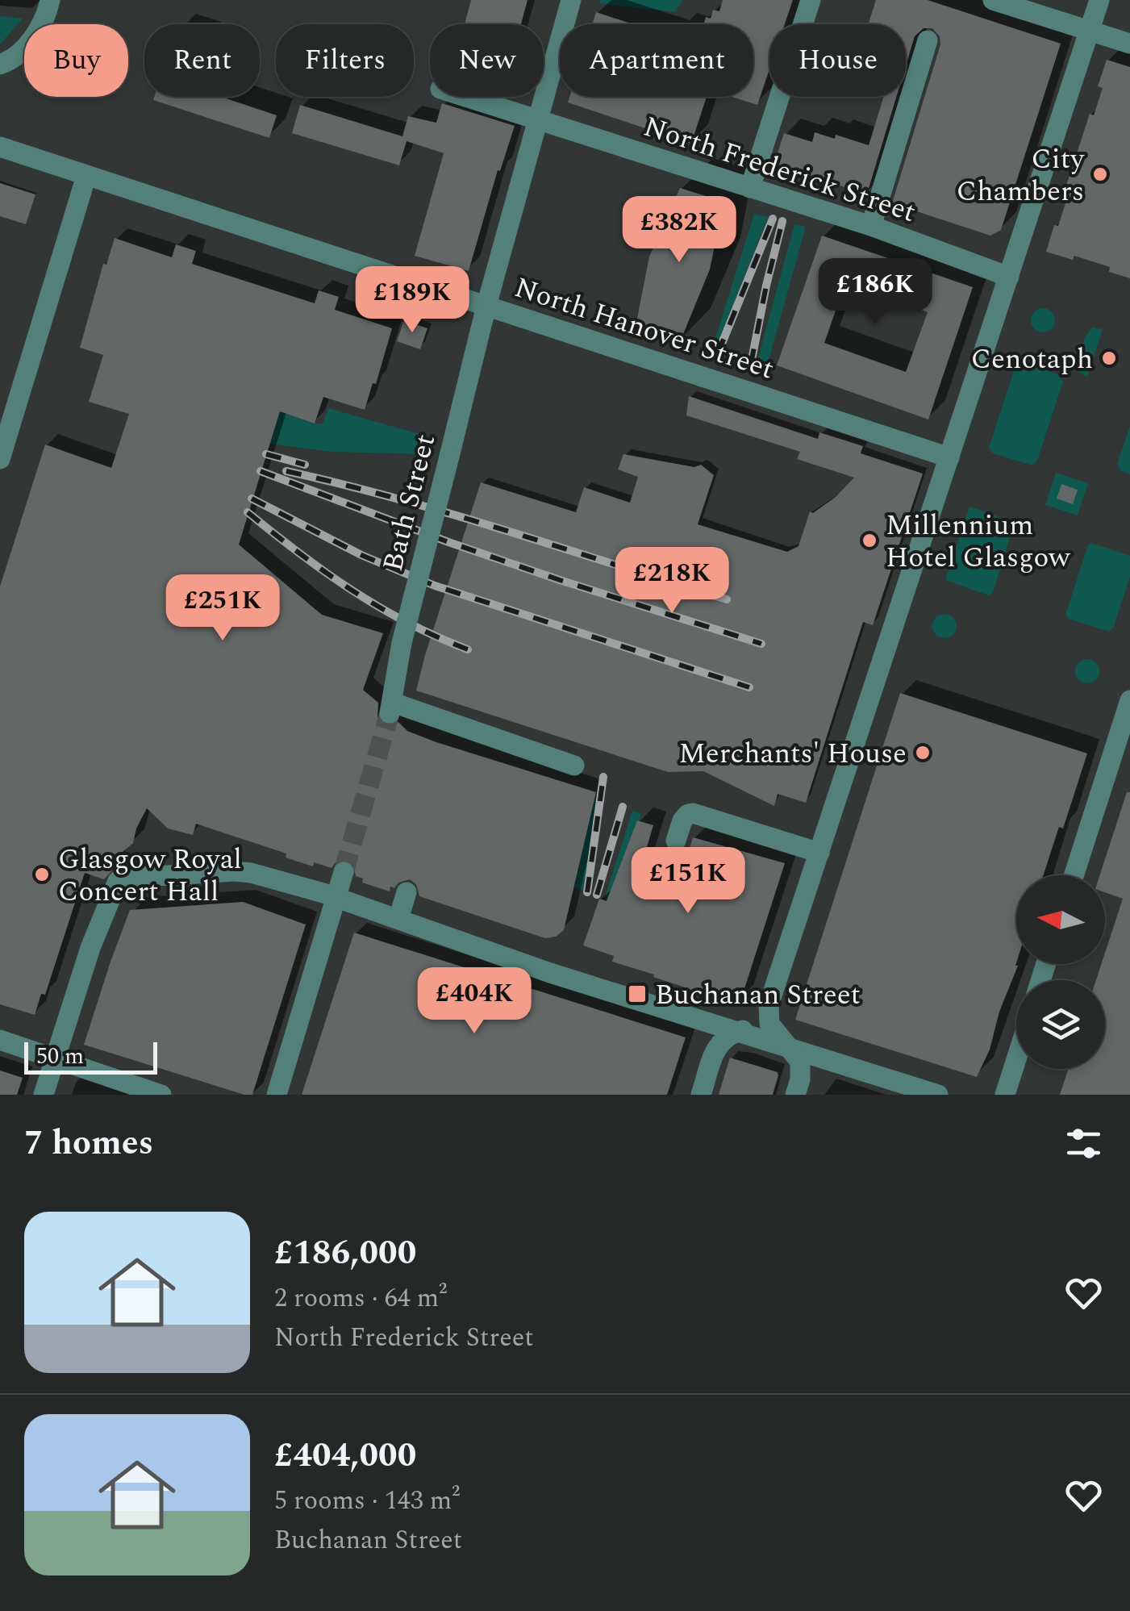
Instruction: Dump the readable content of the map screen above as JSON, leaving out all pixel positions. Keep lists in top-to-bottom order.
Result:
{
  "streets": {
    "street": ["North Frederick Street", "North Hanover Street", "Bath Street"]
  },
  "crossings": [
    ["North Frederick Street", "Bath Street"],
    ["North Hanover Street", "Bath Street"]
  ],
  "places": {
    "other": [
      "City Chambers",
      "Cenotaph",
      "Millennium Hotel Glasgow",
      "Merchants' House",
      "Glasgow Royal Concert Hall"
    ],
    "transit": ["Buchanan Street"]
  },
  "scale_bar": "50 m",
  "north": "left",
  "page": {
    "chip": [
      "Buy",
      "Rent",
      "Filters",
      "New",
      "Apartment",
      "House"
    ],
    "price": [
      "£382K",
      "£186K",
      "£189K",
      "£218K",
      "£251K",
      "£151K",
      "£404K"
    ],
    "scale": "50 m",
    "heading": "7 homes",
    "list": [
      {
        "name": "£186,000",
        "note": "2 rooms · 64 m² · North Frederick Street"
      },
      {
        "name": "£404,000",
        "note": "5 rooms · 143 m² · Buchanan Street"
      }
    ]
  }
}
